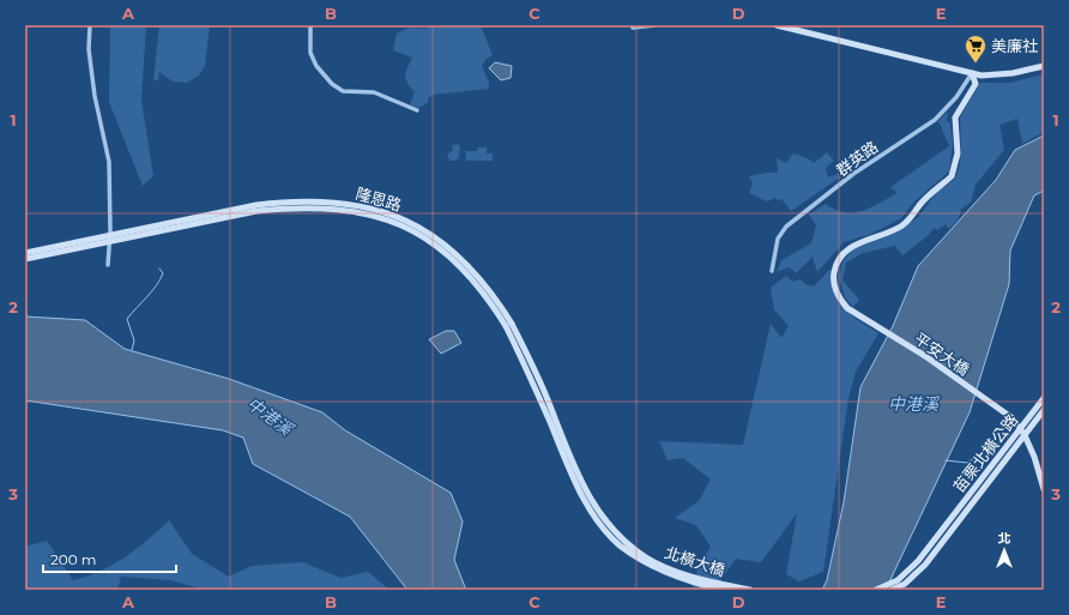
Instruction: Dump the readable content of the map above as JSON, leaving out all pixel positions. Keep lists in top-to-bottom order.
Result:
{
  "streets": {
    "main road": [
      "隆恩路",
      "平安大橋",
      "苗栗北橫公路",
      "北橫大橋"
    ],
    "street": ["群英路"]
  },
  "crossings": [
    ["群英路", "平安大橋"],
    ["隆恩路", "北橫大橋"],
    ["平安大橋", "苗栗北橫公路"]
  ],
  "water": ["中港溪"],
  "places": {
    "supermarket": ["美廉社"]
  },
  "scale_bar": "200 m",
  "north": "top",
  "grid": {
    "columns": [
      "A",
      "B",
      "C",
      "D",
      "E"
    ],
    "rows": ["1", "2", "3"]
  }
}
